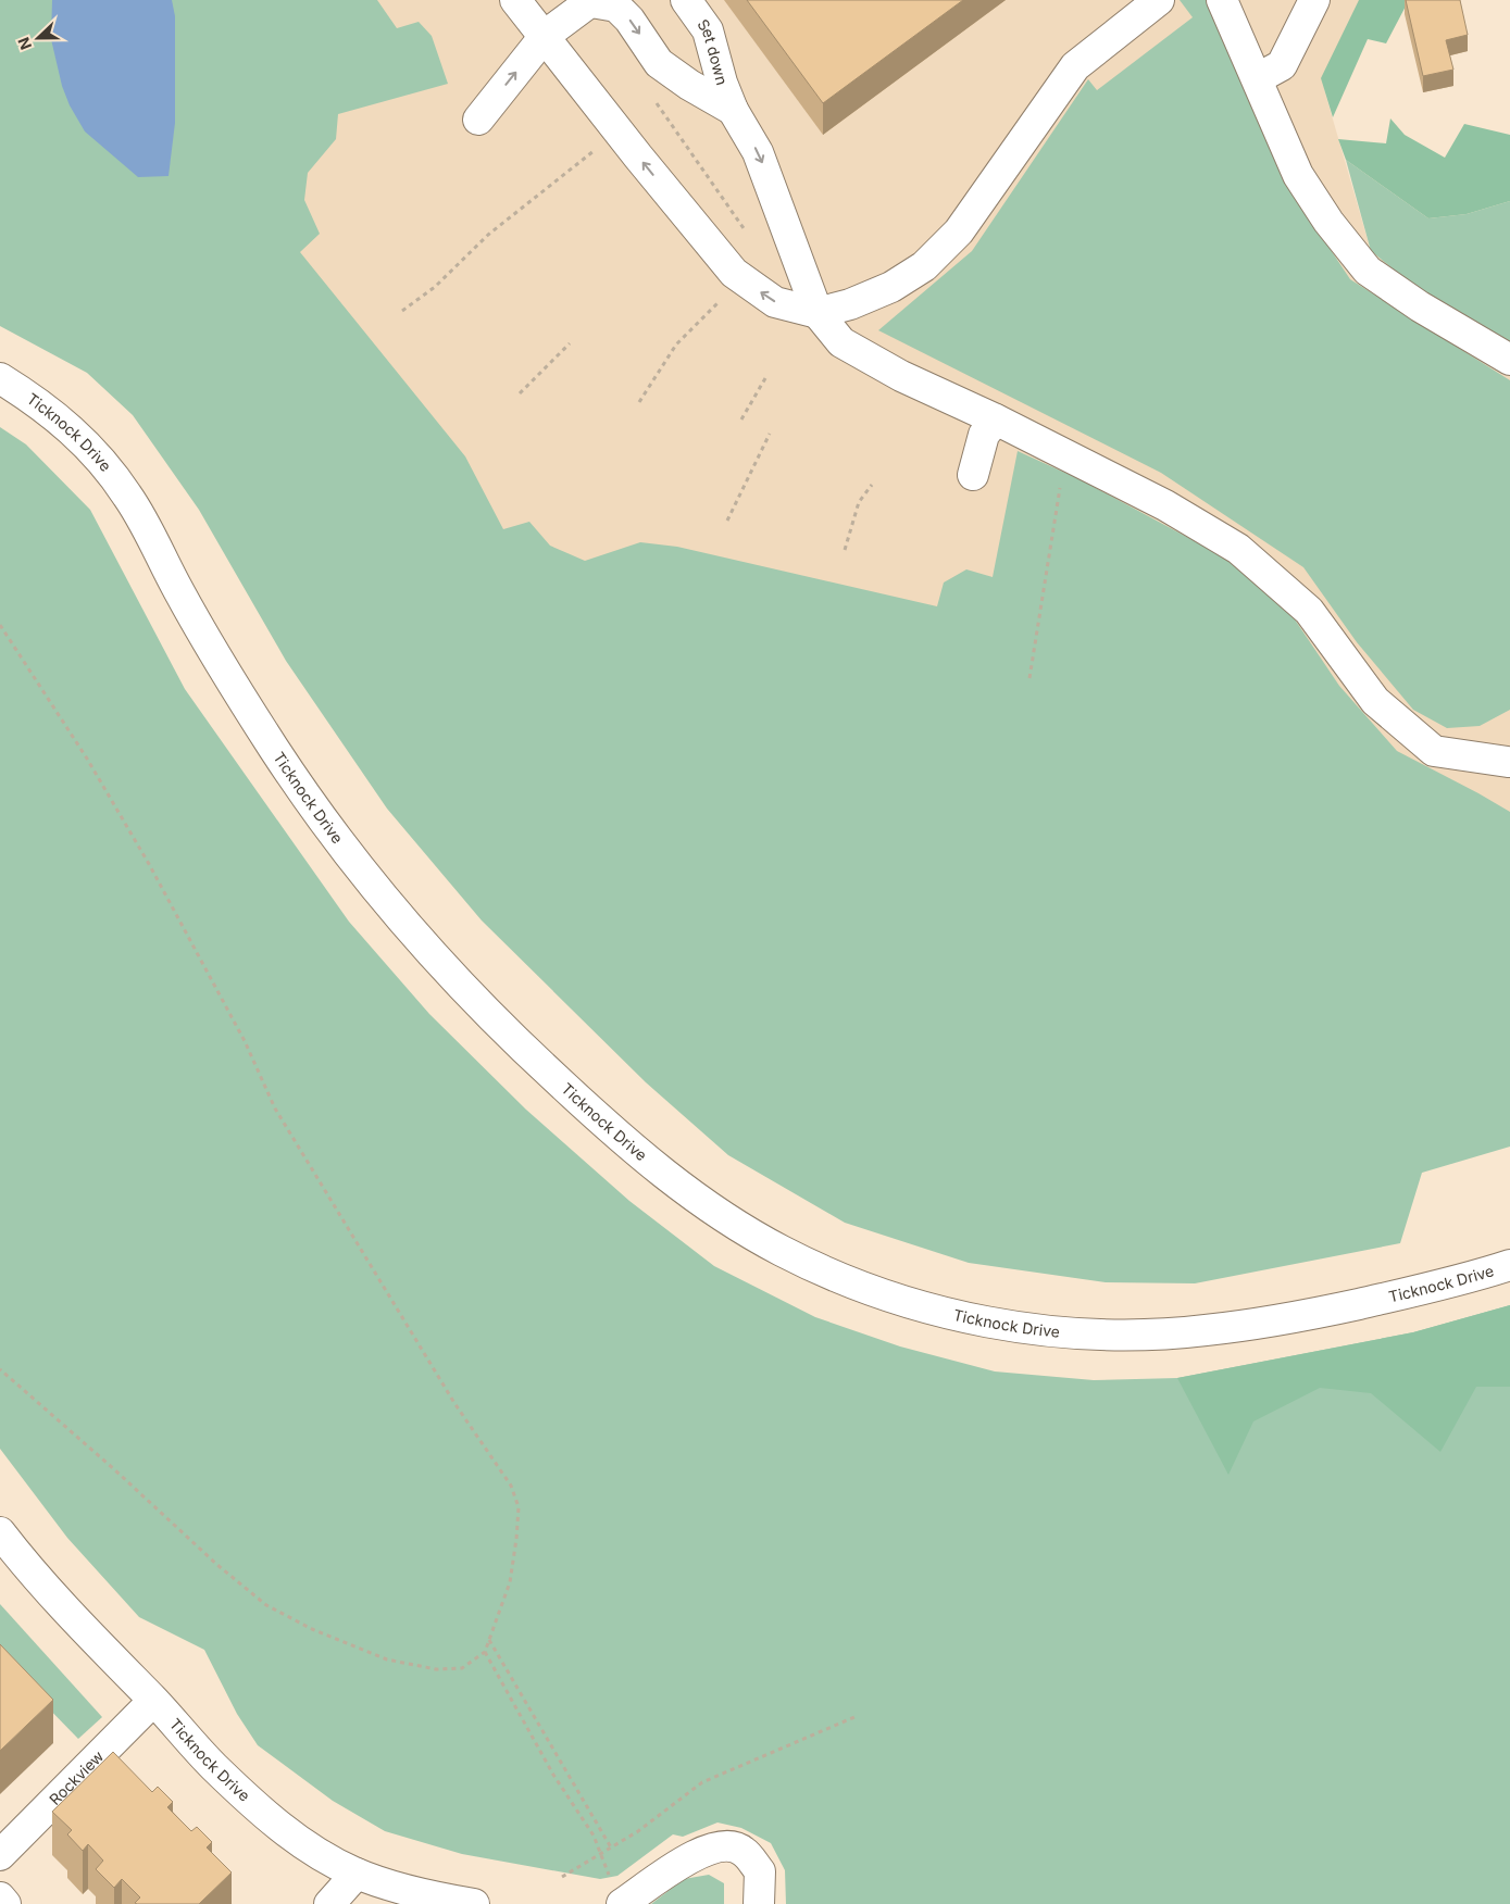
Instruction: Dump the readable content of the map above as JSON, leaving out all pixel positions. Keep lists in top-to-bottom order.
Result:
{
  "streets": {
    "street": ["Set down", "Ticknock Drive", "Rockview"]
  },
  "crossings": [
    ["Ticknock Drive", "Rockview"]
  ],
  "north": "left"
}
